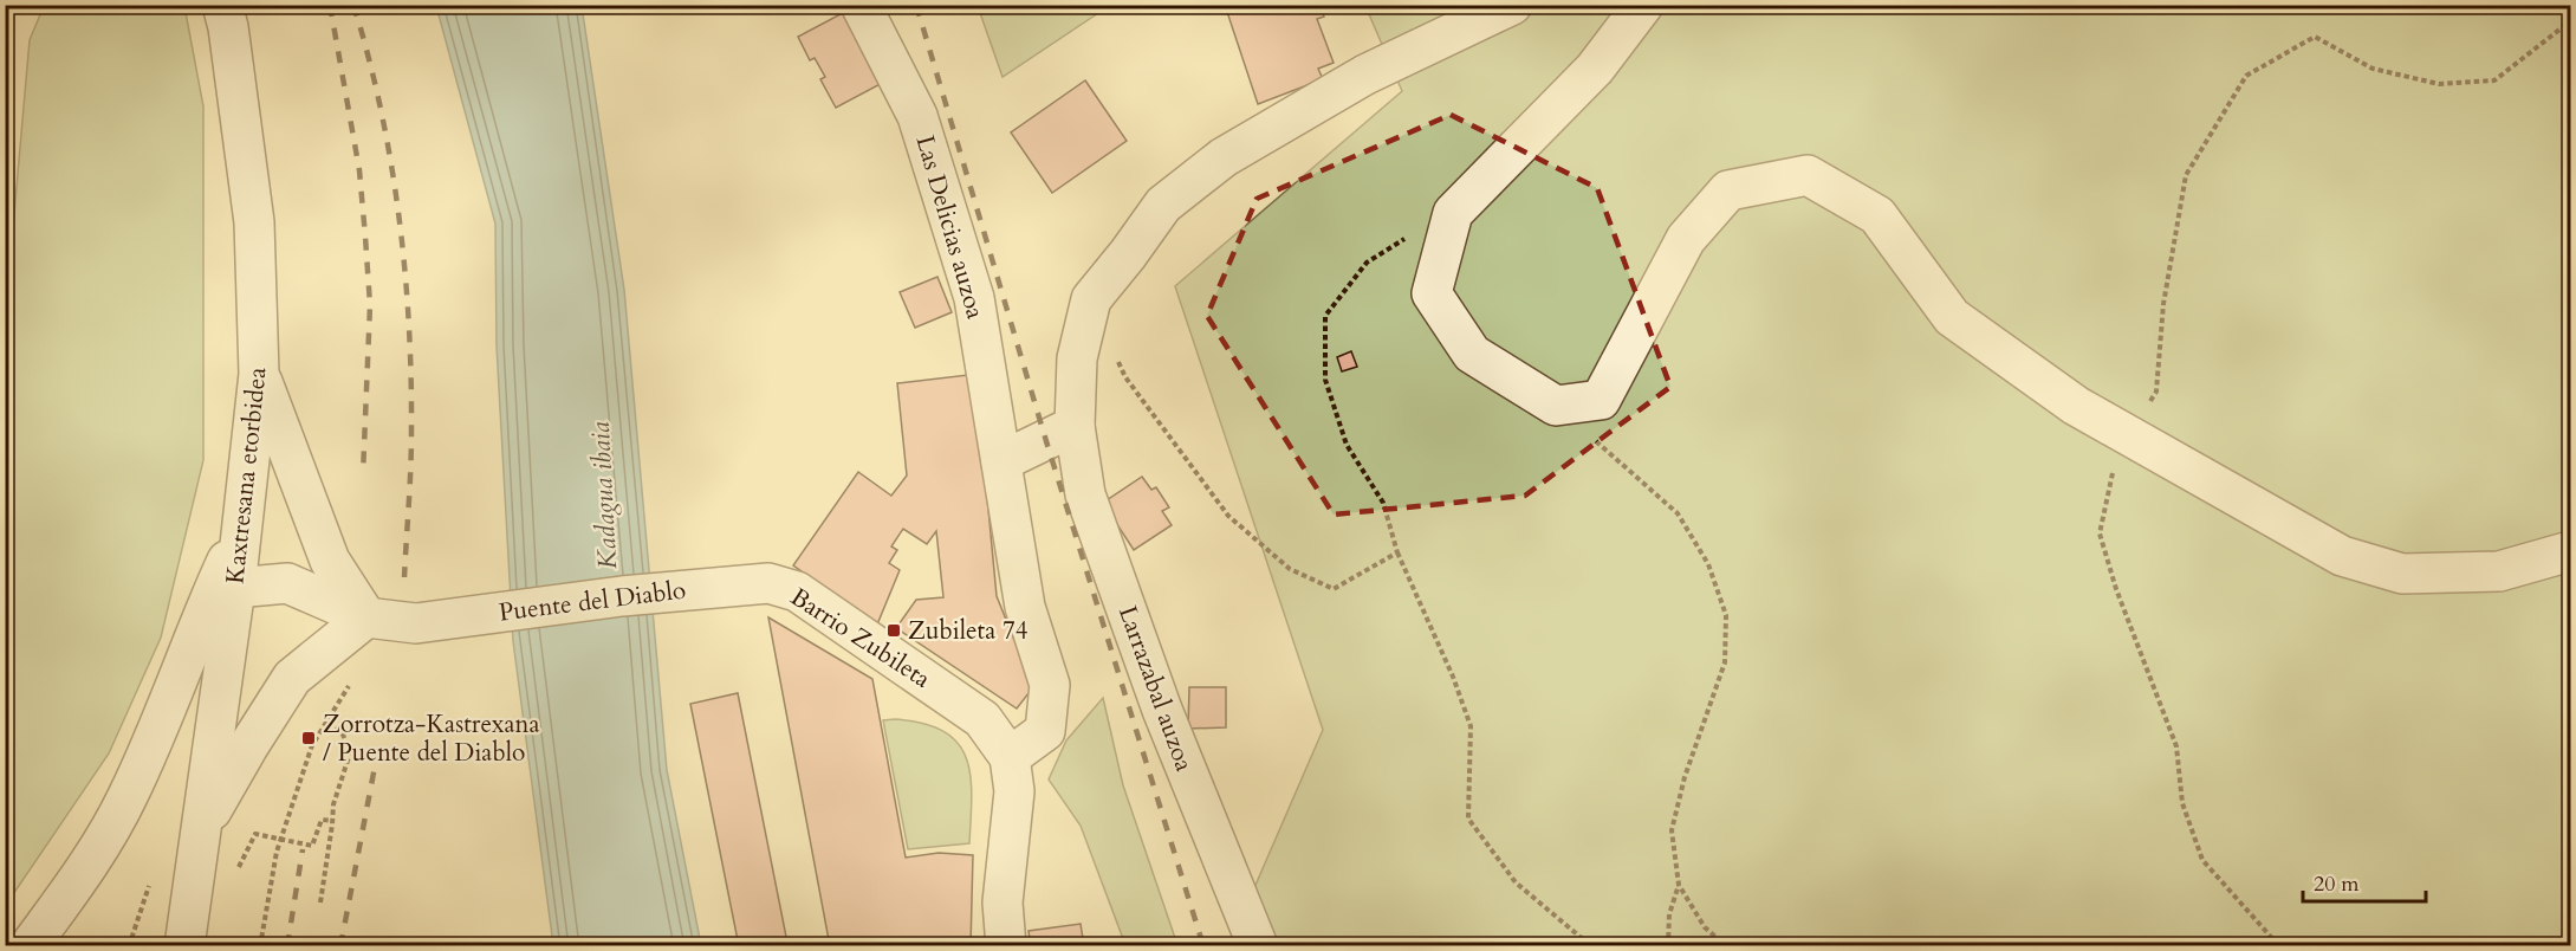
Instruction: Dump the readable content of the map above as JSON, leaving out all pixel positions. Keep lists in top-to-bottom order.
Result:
{
  "streets": {
    "street": [
      "Las Delicias auzoa",
      "Kaxtresana etorbidea",
      "Puente del Diablo",
      "Barrio Zubileta",
      "Larrazabal auzoa"
    ]
  },
  "crossings": [
    ["Las Delicias auzoa", "Barrio Zubileta"],
    ["Kaxtresana etorbidea", "Puente del Diablo"],
    ["Puente del Diablo", "Barrio Zubileta"]
  ],
  "water": ["Kadagua ibaia"],
  "places": {
    "transit": ["Zubileta 74", "Zorrotza-Kastrexana / Puente del Diablo"]
  },
  "scale_bar": "20 m"
}
